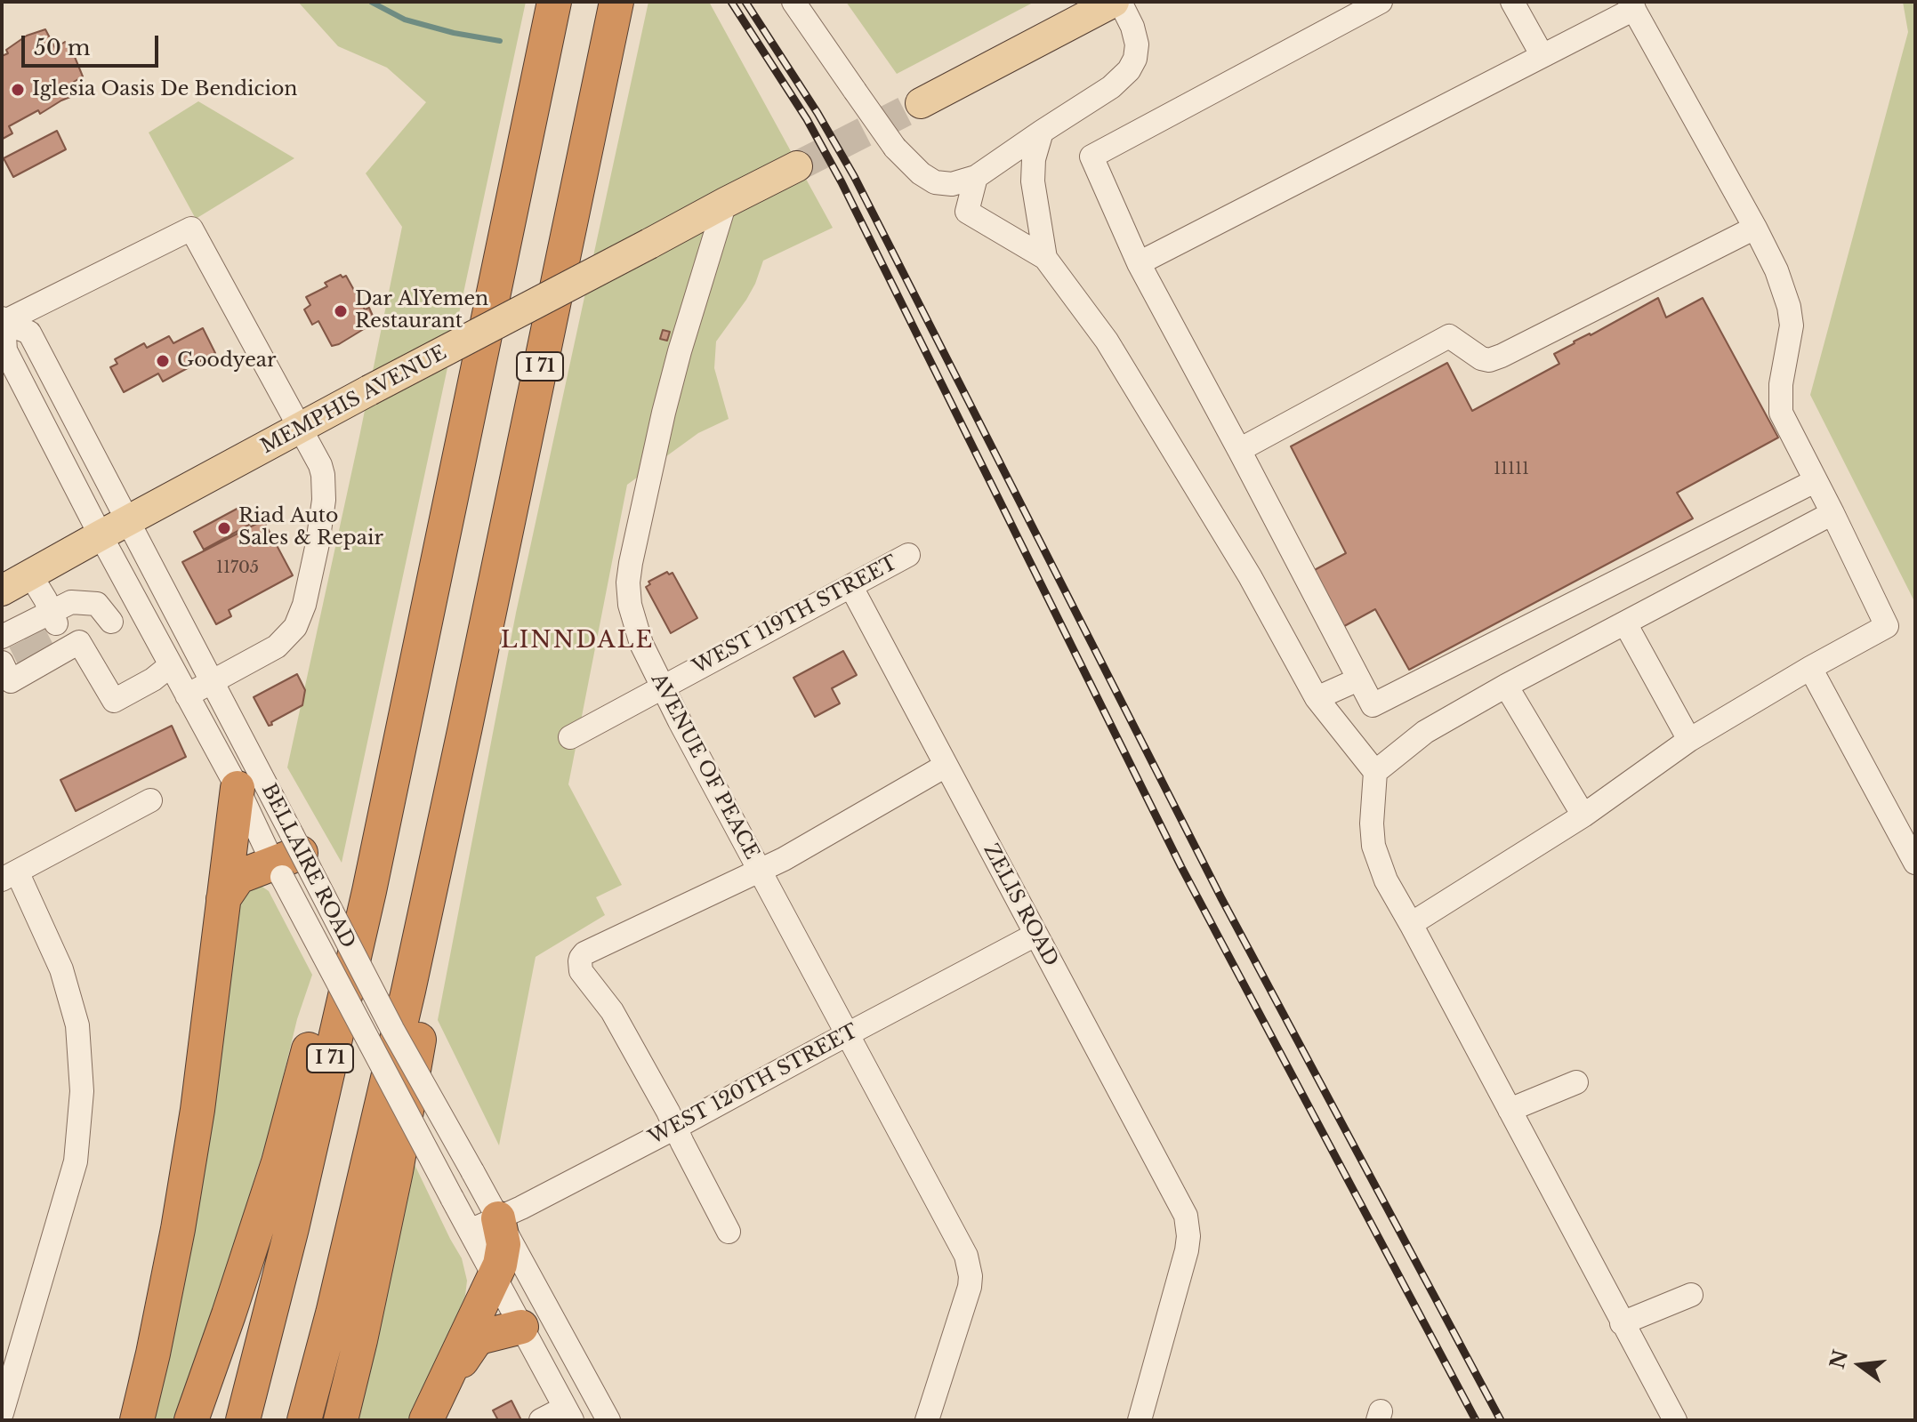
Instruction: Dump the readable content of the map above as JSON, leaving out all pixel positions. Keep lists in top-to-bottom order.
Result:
{
  "streets": {
    "highway": ["I 71"],
    "main road": ["MEMPHIS AVENUE"],
    "street": [
      "WEST 119TH STREET",
      "AVENUE OF PEACE",
      "BELLAIRE ROAD",
      "ZELIS ROAD",
      "WEST 120TH STREET"
    ]
  },
  "crossings": [
    ["MEMPHIS AVENUE", "AVENUE OF PEACE"],
    ["MEMPHIS AVENUE", "BELLAIRE ROAD"],
    ["WEST 119TH STREET", "AVENUE OF PEACE"],
    ["WEST 119TH STREET", "ZELIS ROAD"],
    ["AVENUE OF PEACE", "WEST 120TH STREET"],
    ["BELLAIRE ROAD", "WEST 120TH STREET"],
    ["ZELIS ROAD", "WEST 120TH STREET"]
  ],
  "districts": ["LINNDALE"],
  "places": [
    "Iglesia Oasis De Bendicion",
    "Dar AlYemen Restaurant",
    "Goodyear",
    "Riad Auto Sales & Repair"
  ],
  "house_numbers": ["11111", "11705"],
  "scale_bar": "50 m",
  "north": "left"
}
